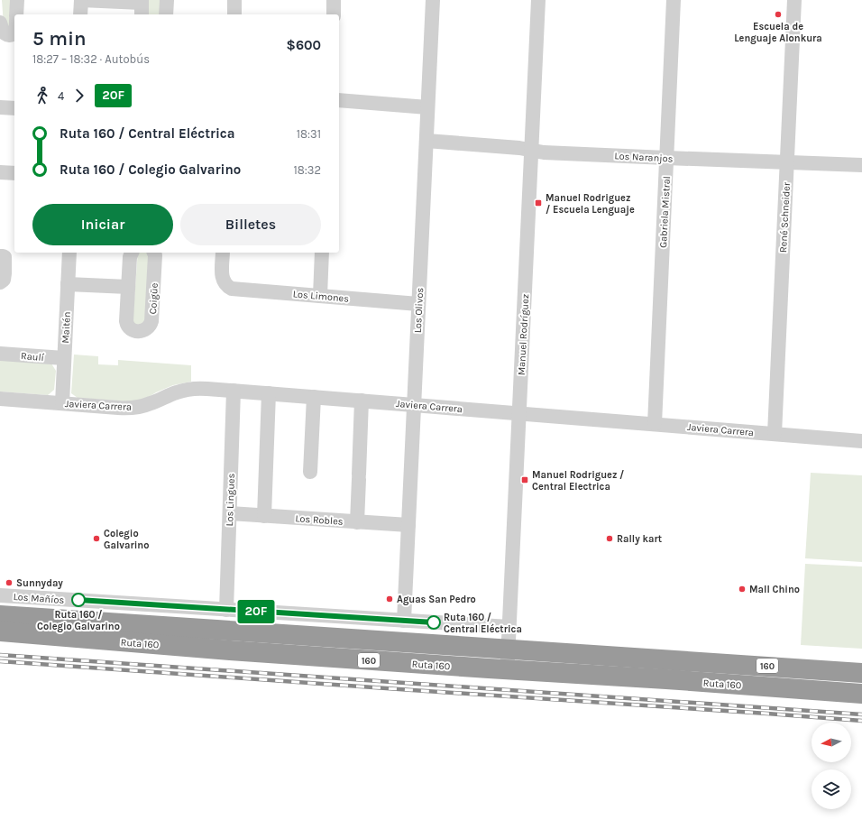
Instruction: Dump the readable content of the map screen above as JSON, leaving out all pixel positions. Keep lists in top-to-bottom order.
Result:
{
  "streets": {
    "highway": ["Ruta 160", "160"],
    "street": [
      "Los Naranjos",
      "Gabriela Mistral",
      "René Schneider",
      "Los Limones",
      "Coigüe",
      "Los Olivos",
      "Maitén",
      "Manuel Rodríguez",
      "Raulí",
      "Javiera Carrera",
      "Los Lingues",
      "Los Robles",
      "Los Mañíos"
    ]
  },
  "crossings": [
    ["Los Naranjos", "Gabriela Mistral"],
    ["Los Naranjos", "René Schneider"],
    ["Los Naranjos", "Los Olivos"],
    ["Los Naranjos", "Manuel Rodríguez"],
    ["Gabriela Mistral", "Javiera Carrera"],
    ["René Schneider", "Javiera Carrera"],
    ["Los Limones", "Los Olivos"],
    ["Los Olivos", "Javiera Carrera"],
    ["Los Olivos", "Los Robles"],
    ["Los Olivos", "Los Mañíos"],
    ["Maitén", "Raulí"],
    ["Maitén", "Javiera Carrera"],
    ["Manuel Rodríguez", "Javiera Carrera"],
    ["Manuel Rodríguez", "Los Mañíos"],
    ["Manuel Rodríguez", "Ruta 160"],
    ["Javiera Carrera", "Los Lingues"],
    ["Los Lingues", "Los Robles"],
    ["Los Lingues", "Los Mañíos"]
  ],
  "places": {
    "other": [
      "Escuela de Lenguaje Alonkura",
      "Colegio Galvarino",
      "Rally kart",
      "Sunnyday",
      "Mall Chino",
      "Aguas San Pedro",
      "Ruta 160 / Colegio Galvarino",
      "Ruta 160 / Central Eléctrica"
    ],
    "transit": ["Manuel Rodriguez / Escuela Lenguaje", "Manuel Rodriguez / Central Electrica"]
  },
  "lines": ["bus line 20F"],
  "north": "left",
  "page": {
    "on_map": "20F",
    "heading": ["5 min", "18:27 – 18:32 · Autobús", "$600"],
    "legs": ["4", "20F"],
    "list": [
      {
        "name": "Ruta 160 / Central Eléctrica",
        "value": "18:31"
      },
      {
        "name": "Ruta 160 / Colegio Galvarino",
        "value": "18:32"
      }
    ],
    "buttons": ["Iniciar", "Billetes"]
  }
}
